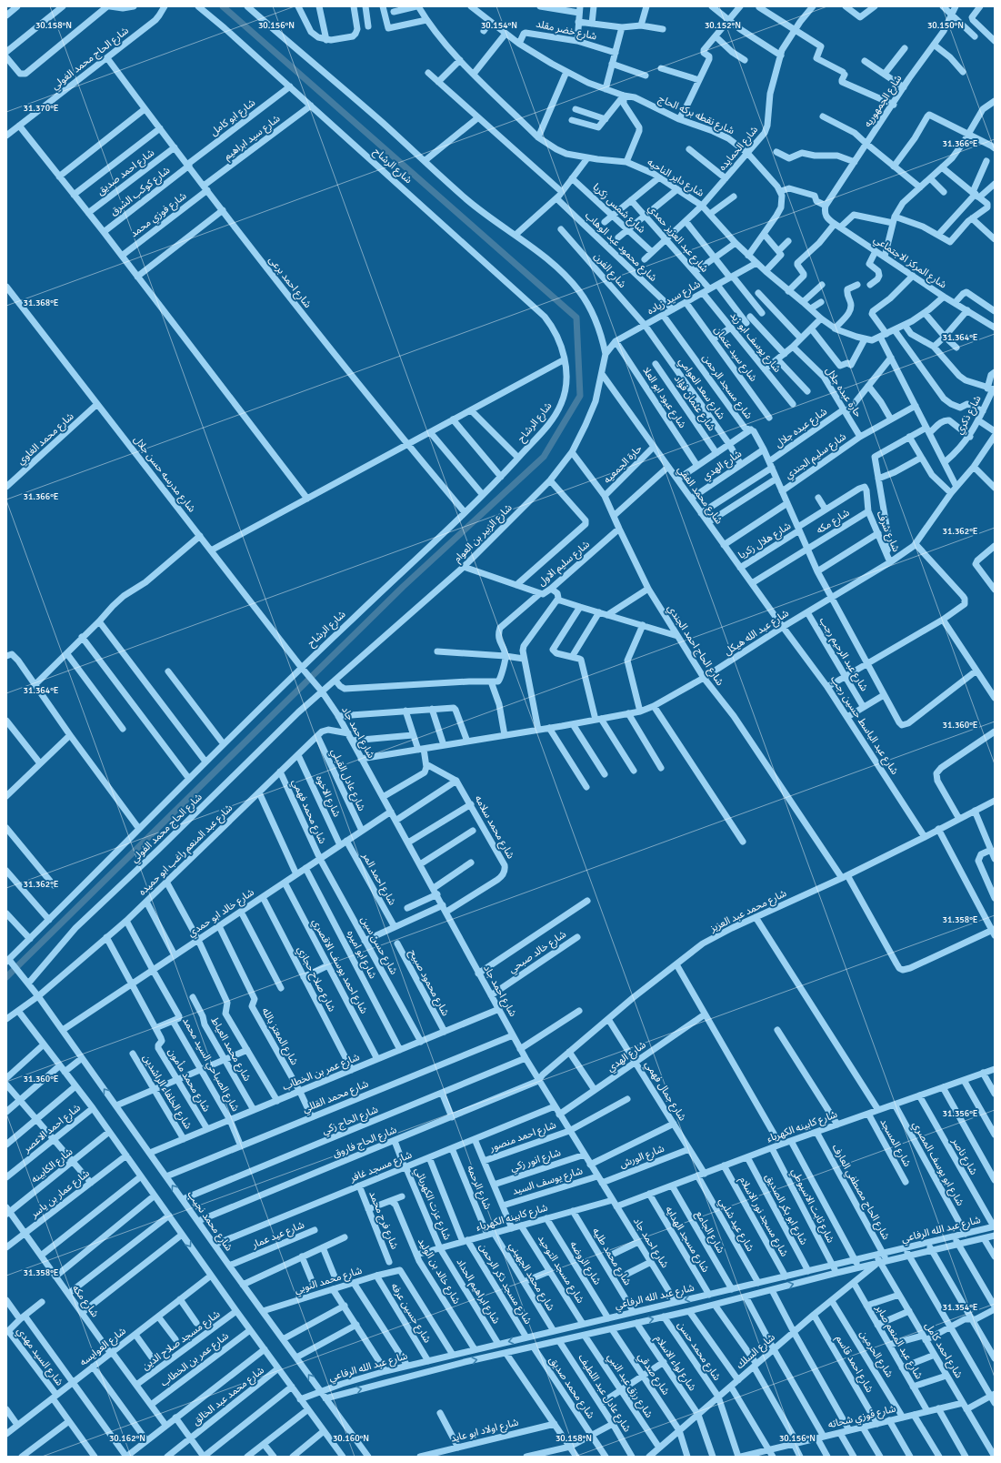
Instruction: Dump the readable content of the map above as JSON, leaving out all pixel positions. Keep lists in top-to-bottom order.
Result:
{
  "streets": {
    "street": [
      "شارع خضر مقلد",
      "شارع الحاج محمد الغولي",
      "شارع الجمهوريه",
      "شارع نقطه بركه الحاج",
      "شارع ابو كامل",
      "شارع سيد ابراهيم",
      "شارع الحمايده",
      "شارع الرشاح",
      "شارع احمد صديق",
      "شارع داير الناحيه",
      "شارع كوكب الشرق",
      "شارع شمس زكريا",
      "شارع فوزي محمد",
      "شارع عبد العزيز حمدي",
      "شارع محمود عبد الوهاب",
      "شارع المركز الاجتماعي",
      "شارع الفرن",
      "شارع احمد برعى",
      "شارع سيد زياده",
      "شارع يوسف ابو زيد",
      "شارع سيد عتمان",
      "شارع مسجد الرحمن",
      "شارع سعد العوامي",
      "حارة عبده جلال",
      "شارع عبود ابو العلا",
      "شارع عثمان فؤاد",
      "شارع ذكري",
      "شارع عبده جلال",
      "شارع محمد الغاوي",
      "شارع سليم الجندي",
      "حارة الجمعيه",
      "شارع الهدي",
      "شارع مدرسه حسن جلال",
      "شارع محمد الفقي",
      "شارع مكه",
      "شارع شرف",
      "شارع الزبير بن العوام",
      "شارع هلال زكريا",
      "شارع سليم الاول",
      "شارع عبد الله هيكل",
      "شارع الحاج احمد الجندي",
      "شارع عبد الرحيم رجب",
      "شارع عبد الباسط حسين رجب",
      "شارع احمد جاد",
      "شارع عادل القبلي",
      "شارع الاخوه",
      "شارع محمد فهمي",
      "شارع محمد سلامه",
      "شارع الحاج محمد الفولي",
      "شارع عبد المنعم راغب ابو حميده",
      "شارع احمد المر",
      "شارع محمد عبد العزيز",
      "شارع خالد ابو حمدي",
      "شارع حسن سين",
      "شارع خالد صبحي",
      "شارع ابو اميره",
      "شارع احمد يوسف الاقصري",
      "شارع صلاح حجازي",
      "شارع محمود صبيح",
      "شارع المعتز بالله",
      "شارع محمد العياط",
      "شارع الصباحي السيد محمد",
      "شارع عمر بن الخطاب",
      "شارع محمد مأمون",
      "شارع جمال فهمي",
      "شارع الخلفاء الراشدين",
      "شارع محمد القللي",
      "شارع الحاج زكي",
      "شارع كابينه الكهرباء",
      "شارع احمد الاعصر",
      "شارع احمد منصور",
      "شارع الحاج فاروق",
      "شارع المسجد",
      "شارع الورش",
      "شارع ناصر",
      "شارع انور زكي",
      "شارع ابو يوسف المصري",
      "شارع الكابينه",
      "شارع مسجد غافر",
      "شارع يوسف السيد",
      "شارع الرحمه",
      "شارع الحاج مصطفي العارف",
      "شارع عمار بن ياسر",
      "شارع عزت الكهربائي",
      "شارع ثابت الاسيوطي",
      "شارع ابو بكر الصديق",
      "شارع مسجد نور الاسلام",
      "شارع فرج محمد",
      "شارع محمد نجيب",
      "شارع عيد شلبي",
      "شارع عبد الله الرفاعي",
      "شارع الجامع",
      "شارع عيد عمار",
      "شارع مسجد الهدايه",
      "شارع محمد طليه",
      "شارع الروضه",
      "شارع مسجد التوحيد",
      "شارع خالد بن الوليد",
      "شارع محمد الجهيني",
      "شارع محمد النوبي",
      "شارع مسجد ذكر الرحمن",
      "شارع ابراهيم الحداد",
      "شارع حسين عرفه",
      "شارع مسجد صلاح الدين",
      "شارع عبد المنعم صابر",
      "شارع العوايسه",
      "شارع احمد كامل",
      "شارع محمد حسن",
      "شارع السلك",
      "شارع الحرمين",
      "شارع السيد مهدي",
      "شارع لواء الاسلام",
      "شارع احمد قاسم",
      "شارع صدقي",
      "شارع رزق عبد النبي",
      "شارع محمد صديق",
      "شارع عادل عبد اللطيف",
      "شارع محمد عبد الخالق",
      "شارع فوزي شحاته",
      "شارع اولاد ابو عايد"
    ]
  },
  "crossings": [
    ["شارع خضر مقلد", "شارع نقطه بركه الحاج"],
    ["شارع الحاج محمد الغولي", "شارع احمد برعى"],
    ["شارع الجمهوريه", "شارع المركز الاجتماعي"],
    ["شارع نقطه بركه الحاج", "شارع الحمايده"],
    ["شارع ابو كامل", "شارع الرشاح"],
    ["شارع ابو كامل", "شارع كوكب الشرق"],
    ["شارع ابو كامل", "شارع احمد برعى"],
    ["شارع سيد ابراهيم", "شارع الرشاح"],
    ["شارع سيد ابراهيم", "شارع فوزي محمد"],
    ["شارع سيد ابراهيم", "شارع احمد برعى"],
    ["شارع الحمايده", "شارع داير الناحيه"],
    ["شارع الحمايده", "شارع شمس زكريا"],
    ["شارع الحمايده", "شارع عبد العزيز حمدي"],
    ["شارع الرشاح", "شارع احمد برعى"],
    ["شارع الرشاح", "شارع مدرسه حسن جلال"],
    ["شارع الرشاح", "شارع محمد نجيب"],
    ["شارع احمد صديق", "شارع احمد برعى"],
    ["شارع داير الناحيه", "شارع المركز الاجتماعي"],
    ["شارع داير الناحيه", "شارع سيد زياده"],
    ["شارع كوكب الشرق", "شارع احمد برعى"],
    ["شارع فوزي محمد", "شارع احمد برعى"],
    ["شارع عبد العزيز حمدي", "شارع سيد زياده"],
    ["شارع محمود عبد الوهاب", "شارع سيد زياده"],
    ["شارع الفرن", "شارع سيد زياده"],
    ["شارع الفرن", "شارع سعد العوامي"],
    ["شارع سيد زياده", "شارع يوسف ابو زيد"],
    ["شارع سيد زياده", "شارع سيد عتمان"],
    ["شارع سيد زياده", "شارع مسجد الرحمن"],
    ["شارع سيد زياده", "شارع سعد العوامي"],
    ["شارع سيد زياده", "شارع عبود ابو العلا"],
    ["شارع سيد زياده", "شارع الزبير بن العوام"],
    ["شارع مسجد الرحمن", "شارع عبده جلال"],
    ["شارع مسجد الرحمن", "شارع سليم الجندي"],
    ["شارع مسجد الرحمن", "شارع الهدي"],
    ["شارع مسجد الرحمن", "شارع مكه"],
    ["شارع مسجد الرحمن", "شارع هلال زكريا"],
    ["شارع مسجد الرحمن", "شارع عبد الله هيكل"],
    ["شارع سعد العوامي", "شارع الهدي"],
    ["حارة عبده جلال", "شارع عبده جلال"],
    ["حارة عبده جلال", "شارع سليم الجندي"],
    ["شارع عبده جلال", "شارع محمد الفقي"],
    ["شارع محمد الغاوي", "شارع مدرسه حسن جلال"],
    ["حارة الجمعيه", "شارع محمد الفقي"],
    ["حارة الجمعيه", "شارع الحاج احمد الجندي"],
    ["شارع الهدي", "شارع محمد الفقي"],
    ["شارع الهدي", "شارع احمد جاد"],
    ["شارع الهدي", "شارع جمال فهمي"],
    ["شارع مدرسه حسن جلال", "شارع احمد جاد"],
    ["شارع محمد الفقي", "شارع مكه"],
    ["شارع محمد الفقي", "شارع الزبير بن العوام"],
    ["شارع محمد الفقي", "شارع هلال زكريا"],
    ["شارع محمد الفقي", "شارع عبد الله هيكل"],
    ["شارع محمد الفقي", "شارع عبد الباسط حسين رجب"],
    ["شارع مكه", "شارع شرف"],
    ["شارع مكه", "شارع عمر بن الخطاب"],
    ["شارع مكه", "شارع الكابينه"],
    ["شارع مكه", "شارع عمار بن ياسر"],
    ["شارع مكه", "شارع مسجد صلاح الدين"],
    ["شارع مكه", "شارع العوايسه"],
    ["شارع شرف", "شارع هلال زكريا"],
    ["شارع شرف", "شارع عبد الله هيكل"],
    ["شارع الزبير بن العوام", "شارع سليم الاول"],
    ["شارع الزبير بن العوام", "شارع الحاج احمد الجندي"],
    ["شارع الزبير بن العوام", "شارع احمد جاد"],
    ["شارع الزبير بن العوام", "شارع الحاج محمد الفولي"],
    ["شارع سليم الاول", "شارع الحاج احمد الجندي"],
    ["شارع عبد الله هيكل", "شارع الحاج احمد الجندي"],
    ["شارع عبد الله هيكل", "شارع عبد الرحيم رجب"],
    ["شارع عبد الله هيكل", "شارع عبد الباسط حسين رجب"],
    ["شارع عبد الله هيكل", "شارع احمد جاد"],
    ["شارع الحاج احمد الجندي", "شارع محمد عبد العزيز"],
    ["شارع عبد الباسط حسين رجب", "شارع محمد عبد العزيز"],
    ["شارع احمد جاد", "شارع محمد سلامه"],
    ["شارع احمد جاد", "شارع الحاج محمد الفولي"],
    ["شارع احمد جاد", "شارع عبد المنعم راغب ابو حميده"],
    ["شارع احمد جاد", "شارع محمد عبد العزيز"],
    ["شارع احمد جاد", "شارع خالد ابو حمدي"],
    ["شارع احمد جاد", "شارع خالد صبحي"],
    ["شارع احمد جاد", "شارع عمر بن الخطاب"],
    ["شارع احمد جاد", "شارع محمد القللي"],
    ["شارع احمد جاد", "شارع الحاج زكي"],
    ["شارع احمد جاد", "شارع كابينه الكهرباء"],
    ["شارع احمد جاد", "شارع احمد منصور"],
    ["شارع احمد جاد", "شارع الحاج فاروق"],
    ["شارع احمد جاد", "شارع الورش"],
    ["شارع احمد جاد", "شارع انور زكي"],
    ["شارع احمد جاد", "شارع مسجد غافر"],
    ["شارع احمد جاد", "شارع يوسف السيد"],
    ["شارع احمد جاد", "شارع عبد الله الرفاعي"],
    ["شارع عادل القبلي", "شارع عبد المنعم راغب ابو حميده"],
    ["شارع عادل القبلي", "شارع خالد ابو حمدي"],
    ["شارع الاخوه", "شارع عبد المنعم راغب ابو حميده"],
    ["شارع الاخوه", "شارع خالد ابو حمدي"],
    ["شارع محمد فهمي", "شارع عبد المنعم راغب ابو حميده"],
    ["شارع محمد فهمي", "شارع خالد ابو حمدي"],
    ["شارع محمد فهمي", "شارع حسن سين"],
    ["شارع الحاج محمد الفولي", "شارع محمد نجيب"],
    ["شارع عبد المنعم راغب ابو حميده", "شارع الصباحي السيد محمد"],
    ["شارع عبد المنعم راغب ابو حميده", "شارع محمد مأمون"],
    ["شارع عبد المنعم راغب ابو حميده", "شارع محمد نجيب"],
    ["شارع احمد المر", "شارع خالد ابو حمدي"],
    ["شارع محمد عبد العزيز", "شارع جمال فهمي"],
    ["شارع محمد عبد العزيز", "شارع الحاج فاروق"],
    ["شارع خالد ابو حمدي", "شارع حسن سين"],
    ["شارع خالد ابو حمدي", "شارع ابو اميره"],
    ["شارع خالد ابو حمدي", "شارع احمد يوسف الاقصري"],
    ["شارع خالد ابو حمدي", "شارع صلاح حجازي"],
    ["شارع خالد ابو حمدي", "شارع المعتز بالله"],
    ["شارع خالد ابو حمدي", "شارع الصباحي السيد محمد"],
    ["شارع خالد ابو حمدي", "شارع محمد مأمون"],
    ["شارع خالد ابو حمدي", "شارع محمد نجيب"],
    ["شارع حسن سين", "شارع عمر بن الخطاب"],
    ["شارع ابو اميره", "شارع عمر بن الخطاب"],
    ["شارع احمد يوسف الاقصري", "شارع عمر بن الخطاب"],
    ["شارع صلاح حجازي", "شارع عمر بن الخطاب"],
    ["شارع محمود صبيح", "شارع عمر بن الخطاب"],
    ["شارع المعتز بالله", "شارع عمر بن الخطاب"],
    ["شارع المعتز بالله", "شارع محمد القللي"],
    ["شارع محمد العياط", "شارع عمر بن الخطاب"],
    ["شارع الصباحي السيد محمد", "شارع عمر بن الخطاب"],
    ["شارع الصباحي السيد محمد", "شارع محمد القللي"],
    ["شارع عمر بن الخطاب", "شارع محمد مأمون"],
    ["شارع عمر بن الخطاب", "شارع الخلفاء الراشدين"],
    ["شارع عمر بن الخطاب", "شارع محمد نجيب"],
    ["شارع جمال فهمي", "شارع كابينه الكهرباء"],
    ["شارع جمال فهمي", "شارع الورش"],
    ["شارع محمد القللي", "شارع محمد نجيب"],
    ["شارع الحاج زكي", "شارع محمد نجيب"],
    ["شارع كابينه الكهرباء", "شارع المسجد"],
    ["شارع كابينه الكهرباء", "شارع ناصر"],
    ["شارع كابينه الكهرباء", "شارع ابو يوسف المصري"],
    ["شارع كابينه الكهرباء", "شارع الرحمه"],
    ["شارع كابينه الكهرباء", "شارع الحاج مصطفي العارف"],
    ["شارع كابينه الكهرباء", "شارع عزت الكهربائي"],
    ["شارع كابينه الكهرباء", "شارع ثابت الاسيوطي"],
    ["شارع كابينه الكهرباء", "شارع ابو بكر الصديق"],
    ["شارع كابينه الكهرباء", "شارع مسجد نور الاسلام"],
    ["شارع كابينه الكهرباء", "شارع عيد شلبي"],
    ["شارع كابينه الكهرباء", "شارع الجامع"],
    ["شارع كابينه الكهرباء", "شارع مسجد الهدايه"],
    ["شارع كابينه الكهرباء", "شارع محمد طليه"],
    ["شارع كابينه الكهرباء", "شارع الروضه"],
    ["شارع كابينه الكهرباء", "شارع مسجد التوحيد"],
    ["شارع كابينه الكهرباء", "شارع خالد بن الوليد"],
    ["شارع كابينه الكهرباء", "شارع محمد الجهيني"],
    ["شارع كابينه الكهرباء", "شارع مسجد ذكر الرحمن"],
    ["شارع كابينه الكهرباء", "شارع ابراهيم الحداد"],
    ["شارع الحاج فاروق", "شارع عزت الكهربائي"],
    ["شارع الحاج فاروق", "شارع محمد نجيب"],
    ["شارع ناصر", "شارع عبد الله الرفاعي"],
    ["شارع ابو يوسف المصري", "شارع عبد الله الرفاعي"],
    ["شارع مسجد غافر", "شارع الرحمه"],
    ["شارع مسجد غافر", "شارع عزت الكهربائي"],
    ["شارع مسجد غافر", "شارع فرج محمد"],
    ["شارع مسجد غافر", "شارع محمد نجيب"],
    ["شارع مسجد غافر", "شارع مسجد ذكر الرحمن"],
    ["شارع الرحمه", "شارع محمد الجهيني"],
    ["شارع الحاج مصطفي العارف", "شارع عبد الله الرفاعي"],
    ["شارع عزت الكهربائي", "شارع ابراهيم الحداد"],
    ["شارع ثابت الاسيوطي", "شارع عبد الله الرفاعي"],
    ["شارع ابو بكر الصديق", "شارع عبد الله الرفاعي"],
    ["شارع مسجد نور الاسلام", "شارع عبد الله الرفاعي"],
    ["شارع محمد نجيب", "شارع عبد الله الرفاعي"],
    ["شارع محمد نجيب", "شارع عيد عمار"],
    ["شارع محمد نجيب", "شارع محمد النوبي"],
    ["شارع عيد شلبي", "شارع عبد الله الرفاعي"],
    ["شارع عبد الله الرفاعي", "شارع الجامع"],
    ["شارع عبد الله الرفاعي", "شارع مسجد الهدايه"],
    ["شارع عبد الله الرفاعي", "شارع محمد طليه"],
    ["شارع عبد الله الرفاعي", "شارع الروضه"],
    ["شارع عبد الله الرفاعي", "شارع مسجد التوحيد"],
    ["شارع عبد الله الرفاعي", "شارع خالد بن الوليد"],
    ["شارع عبد الله الرفاعي", "شارع محمد الجهيني"],
    ["شارع عبد الله الرفاعي", "شارع محمد النوبي"],
    ["شارع عبد الله الرفاعي", "شارع مسجد ذكر الرحمن"],
    ["شارع عبد الله الرفاعي", "شارع ابراهيم الحداد"],
    ["شارع عبد الله الرفاعي", "شارع حسين عرفه"],
    ["شارع عبد الله الرفاعي", "شارع احمد كامل"],
    ["شارع عبد الله الرفاعي", "شارع محمد حسن"],
    ["شارع عبد الله الرفاعي", "شارع السلك"],
    ["شارع عبد الله الرفاعي", "شارع لواء الاسلام"],
    ["شارع عبد الله الرفاعي", "شارع صدقي"],
    ["شارع عبد الله الرفاعي", "شارع رزق عبد النبي"],
    ["شارع عبد الله الرفاعي", "شارع محمد صديق"],
    ["شارع عبد الله الرفاعي", "شارع عادل عبد اللطيف"],
    ["شارع محمد النوبي", "شارع حسين عرفه"],
    ["شارع عبد المنعم صابر", "شارع السلك"],
    ["شارع عبد المنعم صابر", "شارع فوزي شحاته"],
    ["شارع العوايسه", "شارع السيد مهدي"],
    ["شارع احمد كامل", "شارع السلك"],
    ["شارع احمد كامل", "شارع فوزي شحاته"],
    ["شارع محمد حسن", "شارع السلك"],
    ["شارع محمد حسن", "شارع فوزي شحاته"],
    ["شارع السلك", "شارع الحرمين"],
    ["شارع السلك", "شارع لواء الاسلام"],
    ["شارع السلك", "شارع احمد قاسم"],
    ["شارع السلك", "شارع صدقي"],
    ["شارع السلك", "شارع رزق عبد النبي"],
    ["شارع الحرمين", "شارع فوزي شحاته"],
    ["شارع احمد قاسم", "شارع فوزي شحاته"]
  ],
  "coordinates": [
    "30.158°N",
    "30.156°N",
    "30.154°N",
    "30.152°N",
    "30.150°N",
    "31.370°E",
    "31.366°E",
    "31.368°E",
    "31.364°E",
    "31.362°E",
    "31.360°E",
    "31.358°E",
    "31.356°E",
    "31.354°E",
    "30.162°N",
    "30.160°N"
  ]
}
